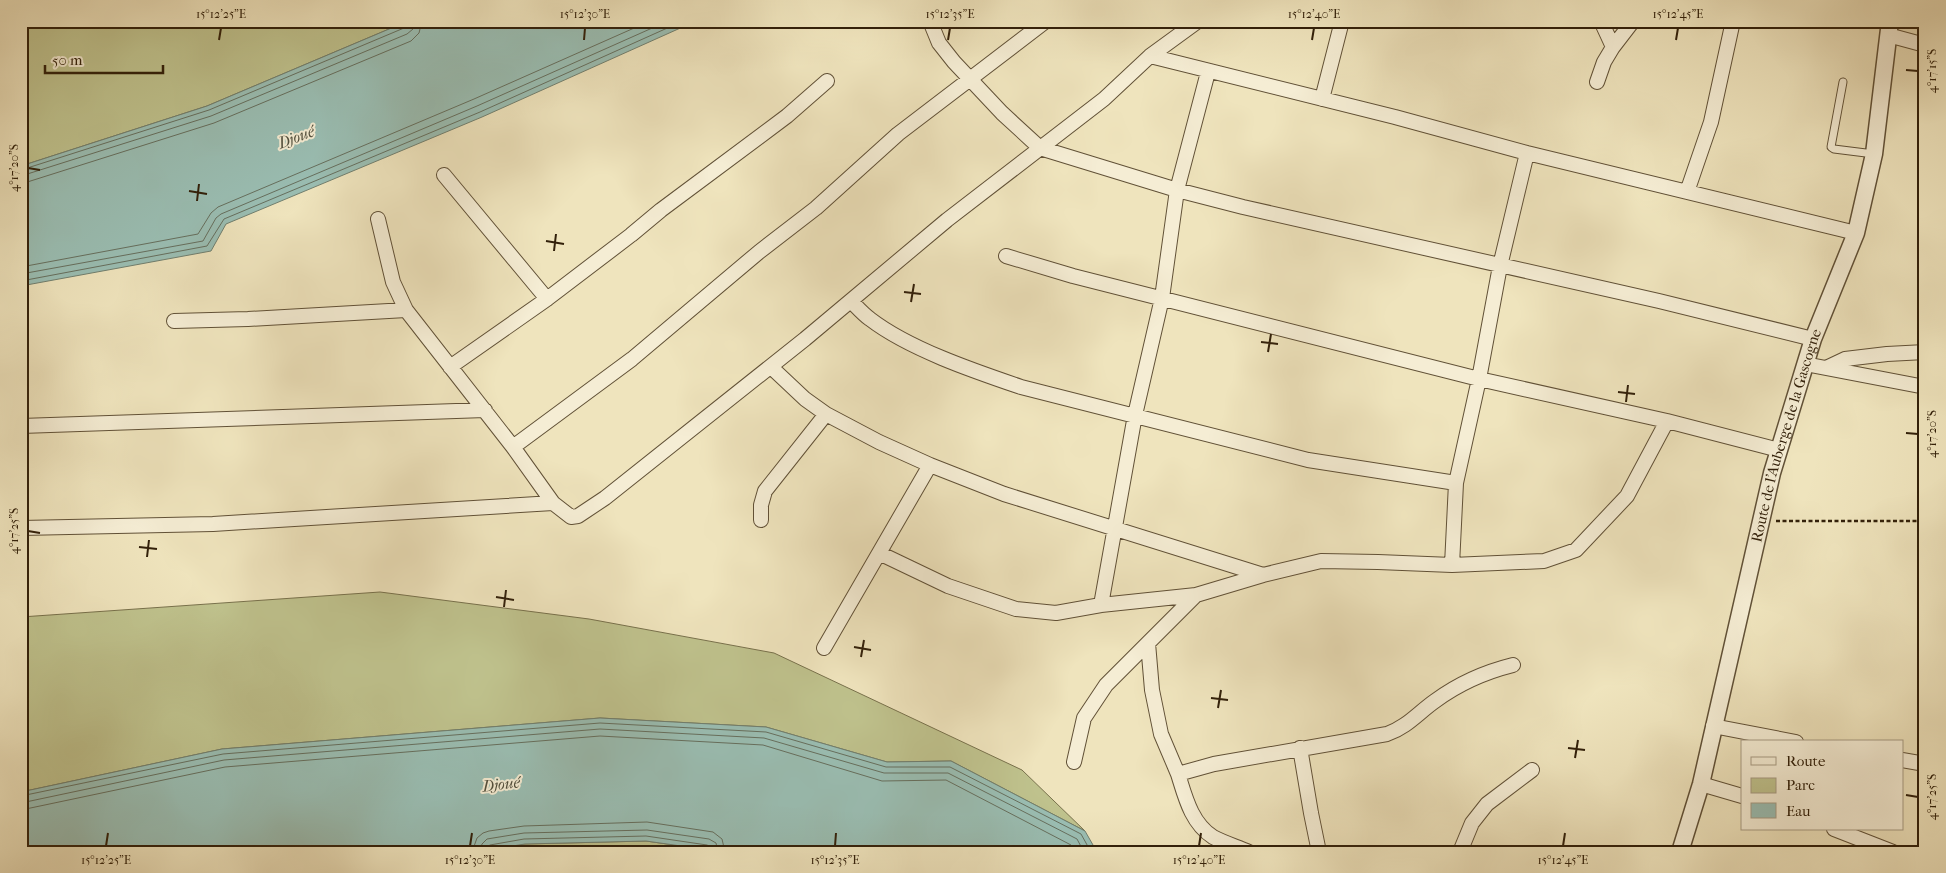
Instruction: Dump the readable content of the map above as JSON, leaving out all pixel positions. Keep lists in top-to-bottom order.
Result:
{
  "streets": {
    "street": ["Route de l'Auberge de la Gascogne"]
  },
  "water": ["Djoué"],
  "legend": ["Route", "Parc", "Eau"],
  "scale_bar": "50 m",
  "coordinates": [
    "15°12'25\"E",
    "15°12'30\"E",
    "15°12'35\"E",
    "15°12'40\"E",
    "15°12'45\"E",
    "4°17'15\"S",
    "4°17'20\"S",
    "4°17'25\"S"
  ]
}
